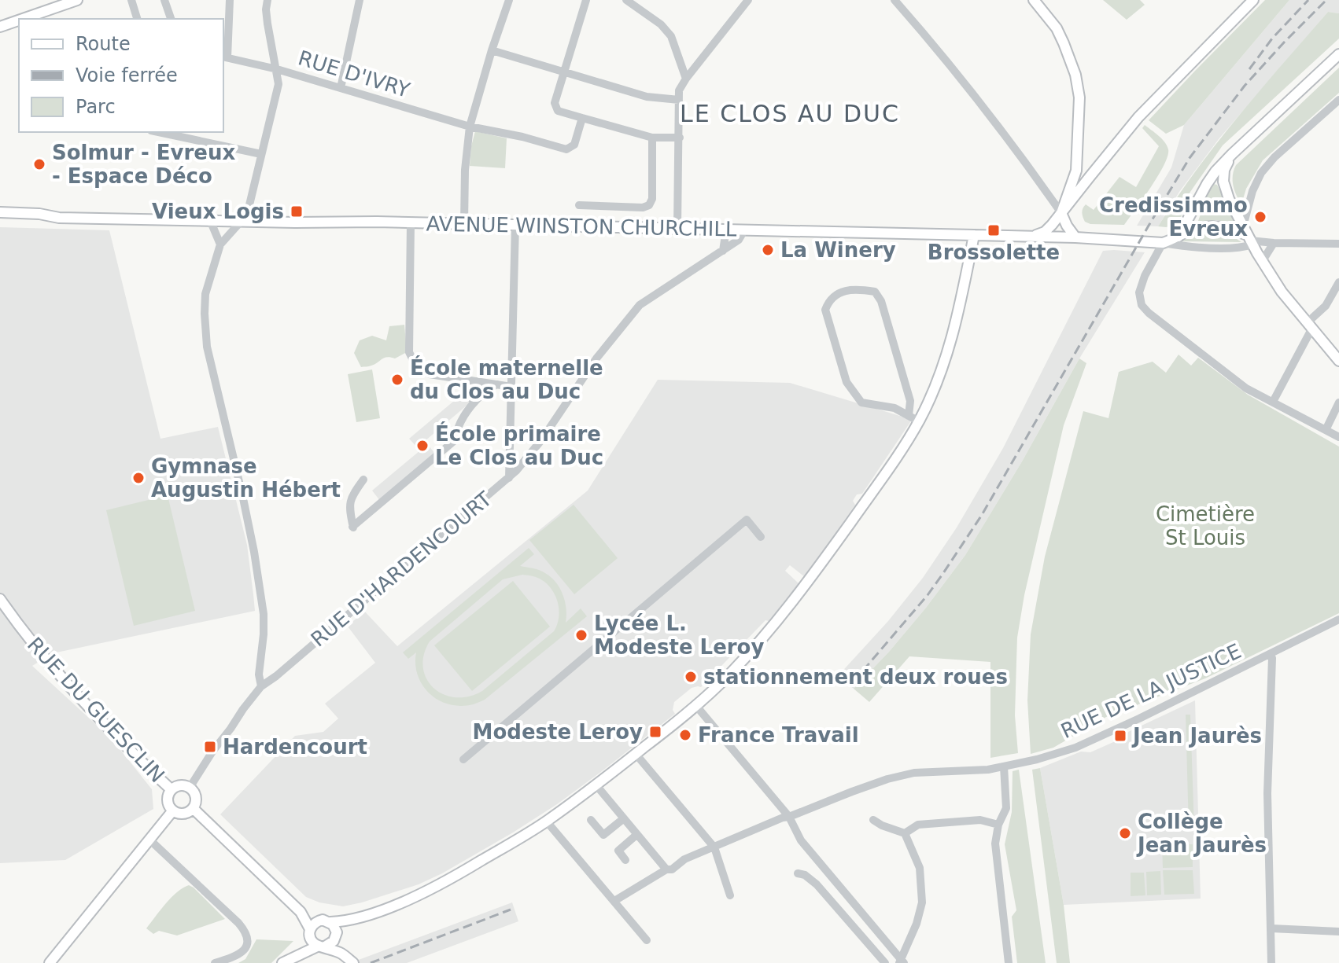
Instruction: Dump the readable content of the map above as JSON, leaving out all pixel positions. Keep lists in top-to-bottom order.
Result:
{
  "streets": {
    "main road": ["AVENUE WINSTON CHURCHILL", "RUE DU GUESCLIN"],
    "street": ["RUE D'IVRY", "RUE D'HARDENCOURT", "RUE DE LA JUSTICE"]
  },
  "crossings": [
    ["AVENUE WINSTON CHURCHILL", "RUE D'HARDENCOURT"],
    ["RUE D'HARDENCOURT", "RUE DU GUESCLIN"]
  ],
  "districts": ["LE CLOS AU DUC"],
  "parks": ["Cimetière St Louis"],
  "places": {
    "other": [
      "Solmur - Evreux - Espace Déco",
      "Credissimmo Evreux",
      "La Winery",
      "École maternelle du Clos au Duc",
      "École primaire Le Clos au Duc",
      "Gymnase Augustin Hébert",
      "Lycée L. Modeste Leroy",
      "stationnement deux roues",
      "France Travail",
      "Collège Jean Jaurès"
    ],
    "transit": [
      "Vieux Logis",
      "Brossolette",
      "Modeste Leroy",
      "Jean Jaurès",
      "Hardencourt"
    ]
  },
  "legend": ["Route", "Voie ferrée", "Parc"]
}
